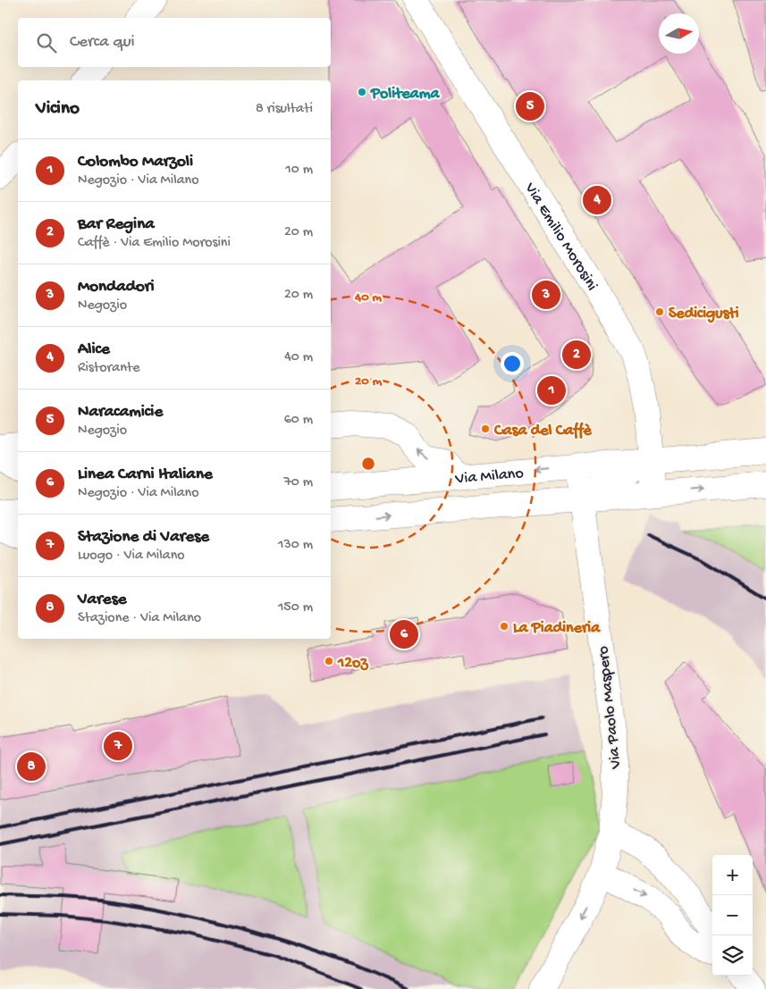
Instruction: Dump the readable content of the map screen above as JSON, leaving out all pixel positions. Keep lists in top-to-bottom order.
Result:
{
  "streets": {
    "street": ["Via Emilio Morosini", "Via Milano", "Via Paolo Maspero"]
  },
  "crossings": [
    ["Via Emilio Morosini", "Via Milano"],
    ["Via Milano", "Via Paolo Maspero"]
  ],
  "places": [
    "Politeama",
    "Sedicigusti",
    "Casa del Caffè",
    "La Piadineria",
    "12oz"
  ],
  "north": "right",
  "page": {
    "search": "Cerca qui",
    "heading": ["Vicino", "8 risultati"],
    "pins": [
      "5",
      "4",
      "3",
      "2",
      "1",
      "6",
      "7",
      "8"
    ],
    "list": [
      {
        "mark": "1",
        "name": "Colombo Marzoli",
        "note": "Negozio · Via Milano",
        "value": "10 m"
      },
      {
        "mark": "2",
        "name": "Bar Regina",
        "note": "Caffè · Via Emilio Morosini",
        "value": "20 m"
      },
      {
        "mark": "3",
        "name": "Mondadori",
        "note": "Negozio",
        "value": "20 m"
      },
      {
        "mark": "4",
        "name": "Alice",
        "note": "Ristorante",
        "value": "40 m"
      },
      {
        "mark": "5",
        "name": "Naracamicie",
        "note": "Negozio",
        "value": "60 m"
      },
      {
        "mark": "6",
        "name": "Linea Carni Italiane",
        "note": "Negozio · Via Milano",
        "value": "70 m"
      },
      {
        "mark": "7",
        "name": "Stazione di Varese",
        "note": "Luogo · Via Milano",
        "value": "130 m"
      },
      {
        "mark": "8",
        "name": "Varese",
        "note": "Stazione · Via Milano",
        "value": "150 m"
      }
    ],
    "map_buttons": ["+", "−"]
  },
  "rings": ["40 m", "20 m"]
}
